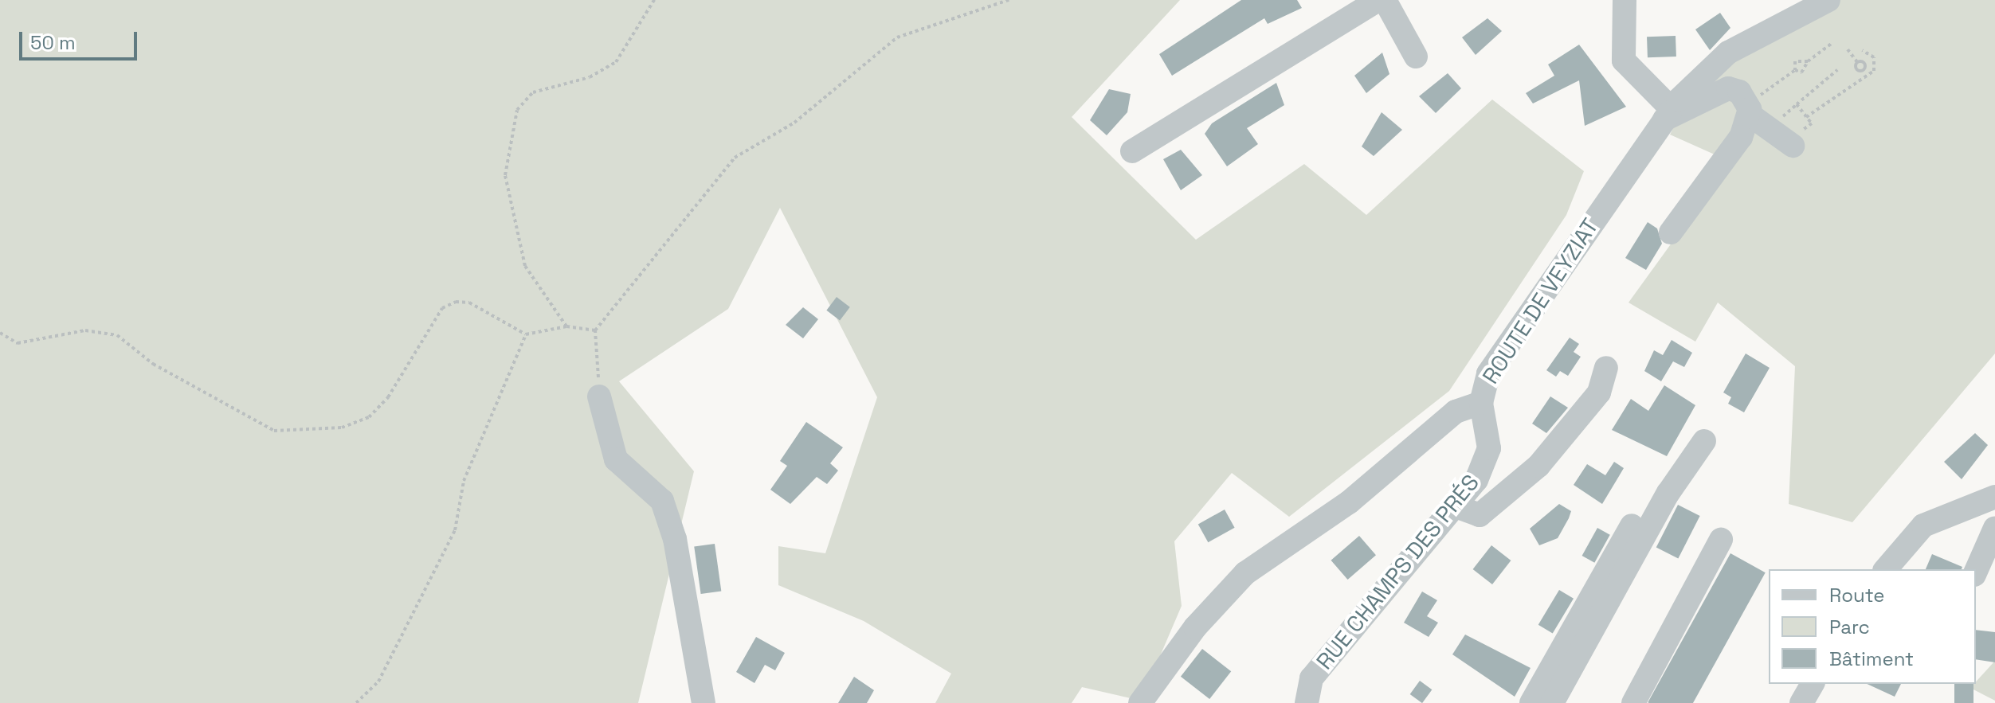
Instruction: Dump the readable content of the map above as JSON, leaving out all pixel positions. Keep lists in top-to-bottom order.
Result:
{
  "streets": {
    "street": ["ROUTE DE VEYZIAT", "RUE CHAMPS DES PRÉS"]
  },
  "crossings": [
    ["ROUTE DE VEYZIAT", "RUE CHAMPS DES PRÉS"]
  ],
  "legend": ["Route", "Parc", "Bâtiment"],
  "scale_bar": "50 m"
}
